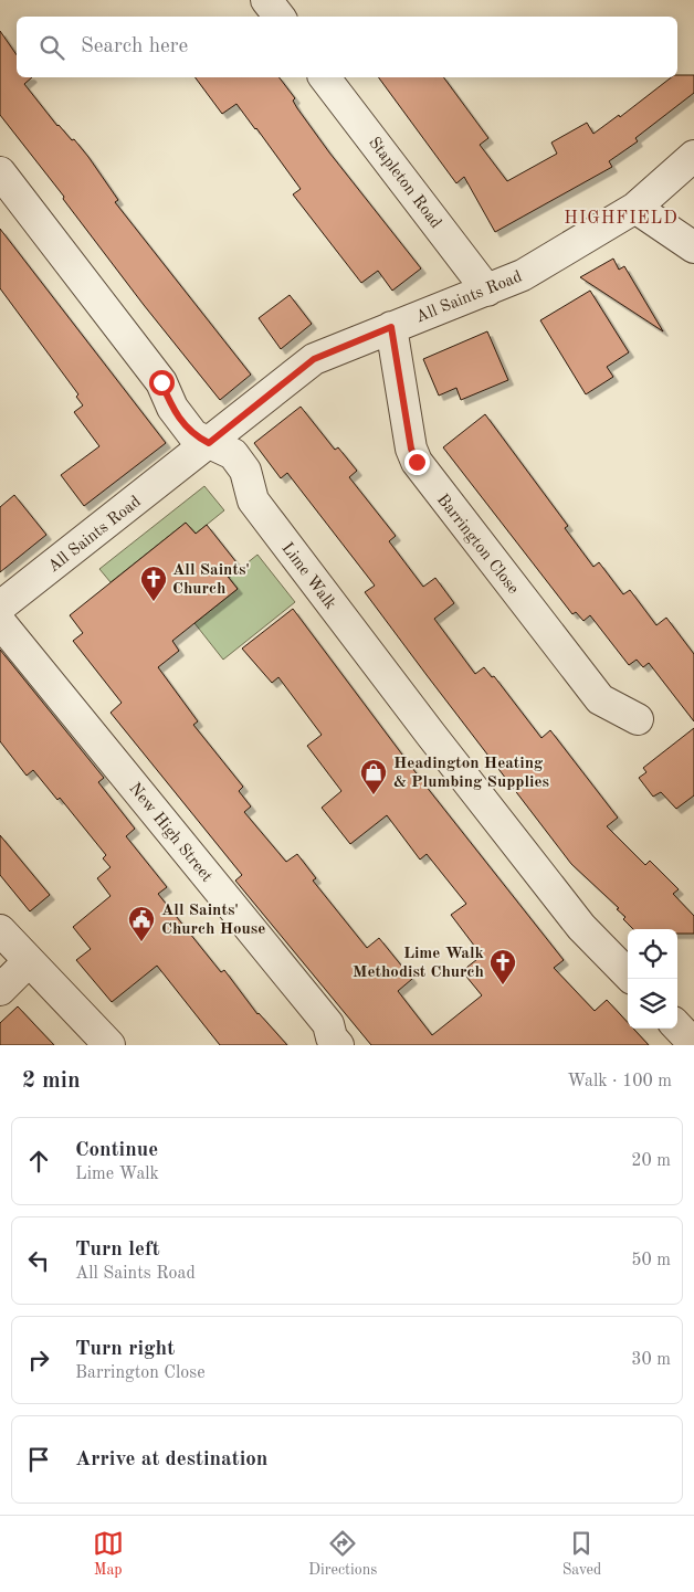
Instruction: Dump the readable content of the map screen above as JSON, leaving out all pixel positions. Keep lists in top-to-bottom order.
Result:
{
  "streets": {
    "street": [
      "Stapleton Road",
      "All Saints Road",
      "Barrington Close",
      "Lime Walk",
      "New High Street"
    ]
  },
  "crossings": [
    ["Stapleton Road", "All Saints Road"],
    ["All Saints Road", "Barrington Close"],
    ["All Saints Road", "Lime Walk"]
  ],
  "districts": ["HIGHFIELD"],
  "places": {
    "church": ["All Saints' Church", "Lime Walk Methodist Church"],
    "shop": ["Headington Heating & Plumbing Supplies"],
    "public building": ["All Saints' Church House"]
  },
  "page": {
    "search": "Search here",
    "heading": ["2 min", "Walk · 100 m"],
    "list": [
      ["Continue", "Lime Walk", "20 m"],
      ["Turn left", "All Saints Road", "50 m"],
      ["Turn right", "Barrington Close", "30 m"],
      "Arrive at destination"
    ],
    "nav": ["Map", "Directions", "Saved"]
  }
}
